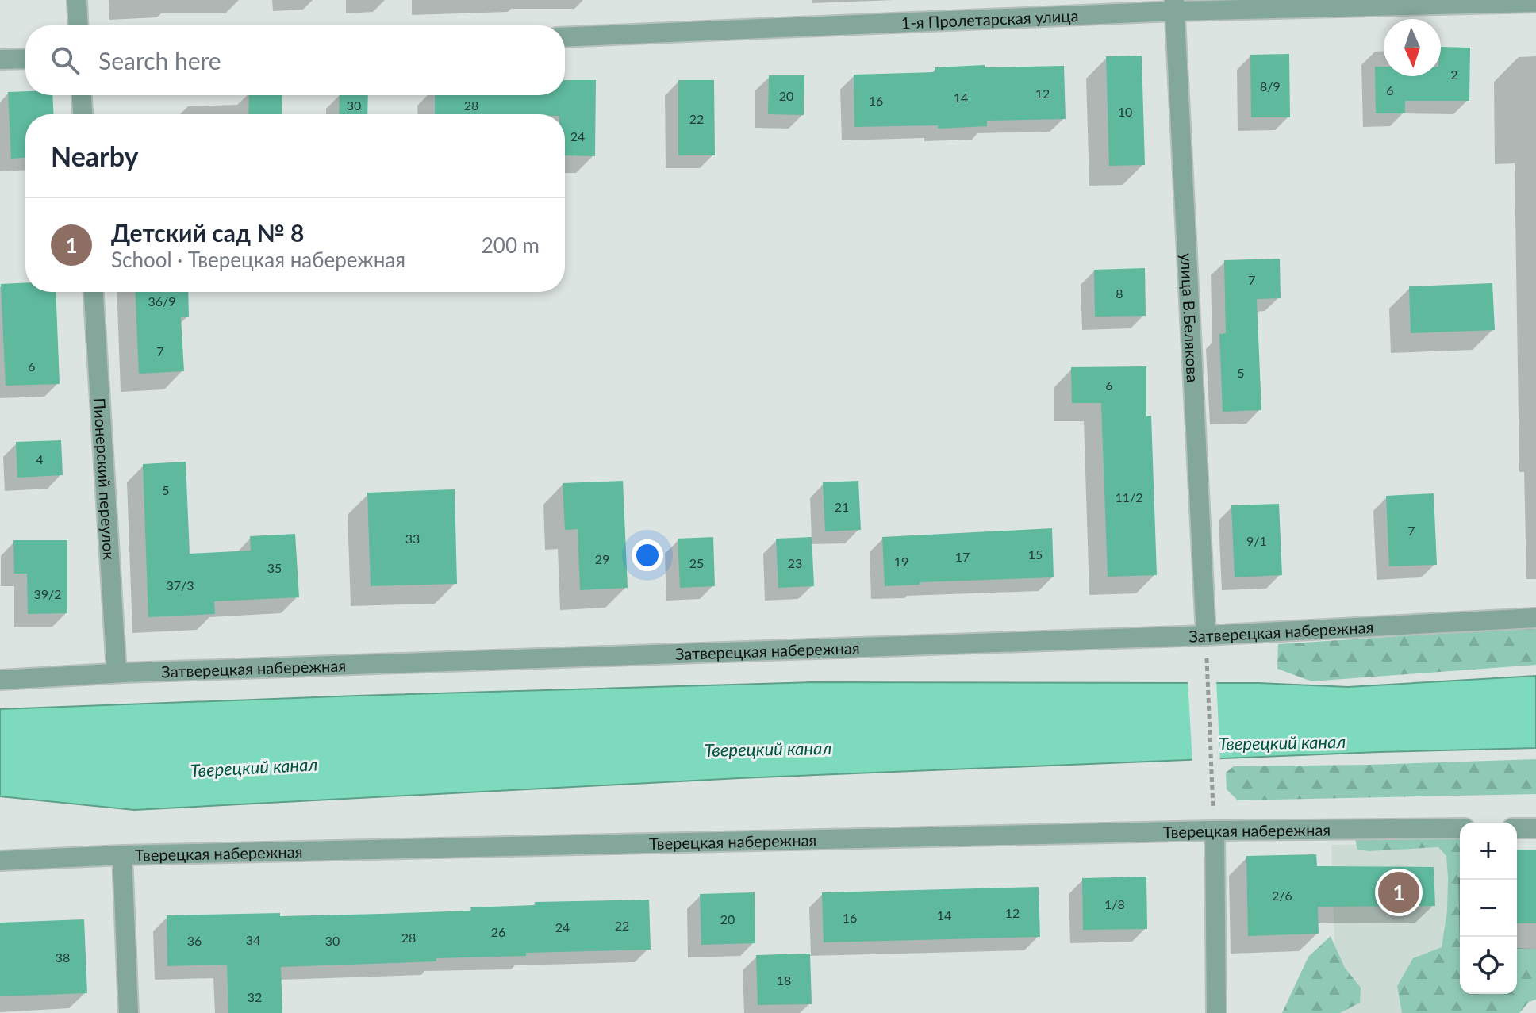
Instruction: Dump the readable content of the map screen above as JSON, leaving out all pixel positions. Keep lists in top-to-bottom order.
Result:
{
  "streets": {
    "street": [
      "1-я Пролетарская улица",
      "улица В.Белякова",
      "Пионерский переулок",
      "Затверецкая набережная",
      "Тверецкая набережная"
    ]
  },
  "crossings": [
    ["1-я Пролетарская улица", "улица В.Белякова"],
    ["улица В.Белякова", "Затверецкая набережная"],
    ["Пионерский переулок", "Затверецкая набережная"]
  ],
  "water": ["Тверецкий канал"],
  "house_numbers": [
    "2",
    "8/9",
    "6",
    "12",
    "20",
    "14",
    "16",
    "30",
    "28",
    "10",
    "22",
    "24",
    "7",
    "8",
    "36/9",
    "7",
    "6",
    "5",
    "6",
    "4",
    "5",
    "11/2",
    "21",
    "7",
    "33",
    "9/1",
    "15",
    "17",
    "29",
    "19",
    "25",
    "23",
    "35",
    "37/3",
    "39/2",
    "2/6",
    "1/8",
    "12",
    "14",
    "16",
    "20",
    "22",
    "24",
    "26",
    "28",
    "34",
    "36",
    "30",
    "38",
    "18",
    "32"
  ],
  "north": "bottom",
  "page": {
    "search": "Search here",
    "heading": "Nearby",
    "list": [
      {
        "mark": "1",
        "name": "Детский сад № 8",
        "note": "School · Тверецкая набережная",
        "value": "200 m"
      }
    ],
    "map_buttons": ["+", "−"],
    "pins": "1"
  }
}
